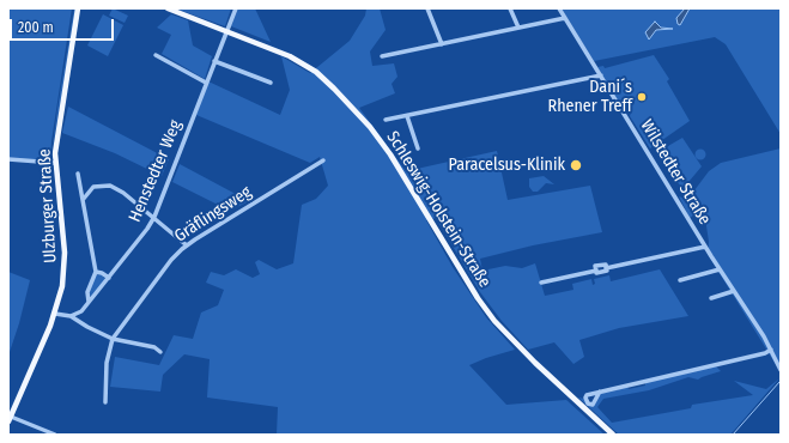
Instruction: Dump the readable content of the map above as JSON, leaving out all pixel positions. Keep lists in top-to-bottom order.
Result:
{
  "streets": {
    "main road": ["Ulzburger Straße", "Schleswig-Holstein-Straße"],
    "street": ["Henstedter Weg", "Wilstedter Straße", "Gräflingsweg"]
  },
  "crossings": [
    ["Henstedter Weg", "Schleswig-Holstein-Straße"]
  ],
  "places": ["Dani´s Rhener Treff", "Paracelsus-Klinik"],
  "scale_bar": "200 m"
}
